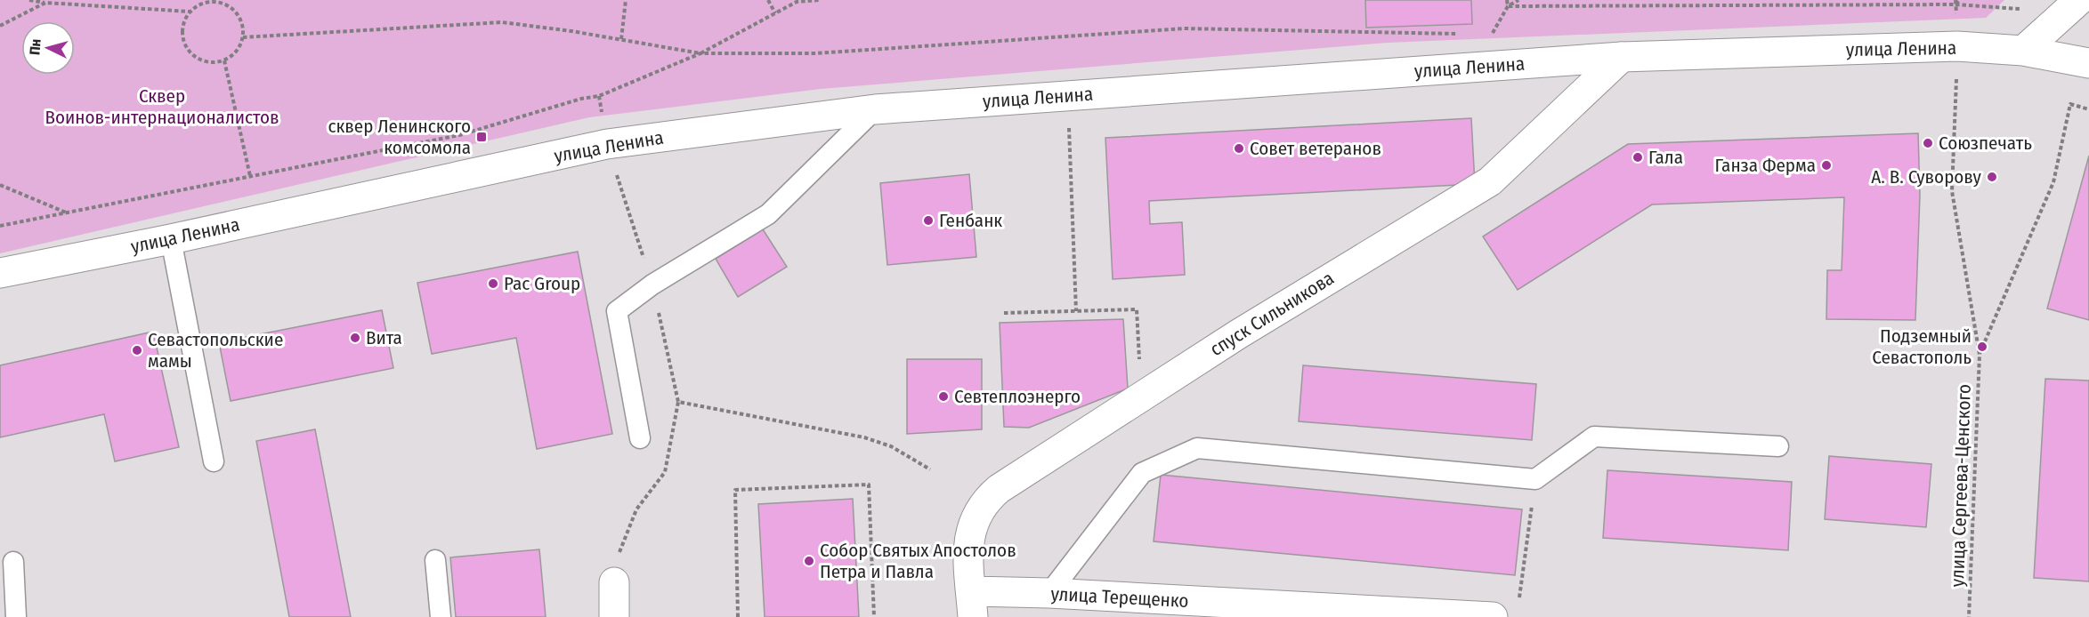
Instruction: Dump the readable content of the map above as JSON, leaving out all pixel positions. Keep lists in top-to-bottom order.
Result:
{
  "streets": {
    "main road": ["улица Ленина", "спуск Сильникова", "улица Терещенко"],
    "path": ["улица Сергеева-Ценского"]
  },
  "crossings": [
    ["улица Ленина", "спуск Сильникова"],
    ["спуск Сильникова", "улица Терещенко"]
  ],
  "parks": ["Сквер Воинов-интернационалистов"],
  "places": {
    "transit": ["сквер Ленинского комсомола"],
    "other": [
      "Союзпечать",
      "Совет ветеранов",
      "Гала",
      "Ганза Ферма",
      "А. В. Суворову",
      "Генбанк",
      "Pac Group",
      "Вита",
      "Подземный Севастополь",
      "Севастопольские мамы",
      "Севтеплоэнерго",
      "Собор Святых Апостолов Петра и Павла"
    ]
  },
  "north": "left"
}
